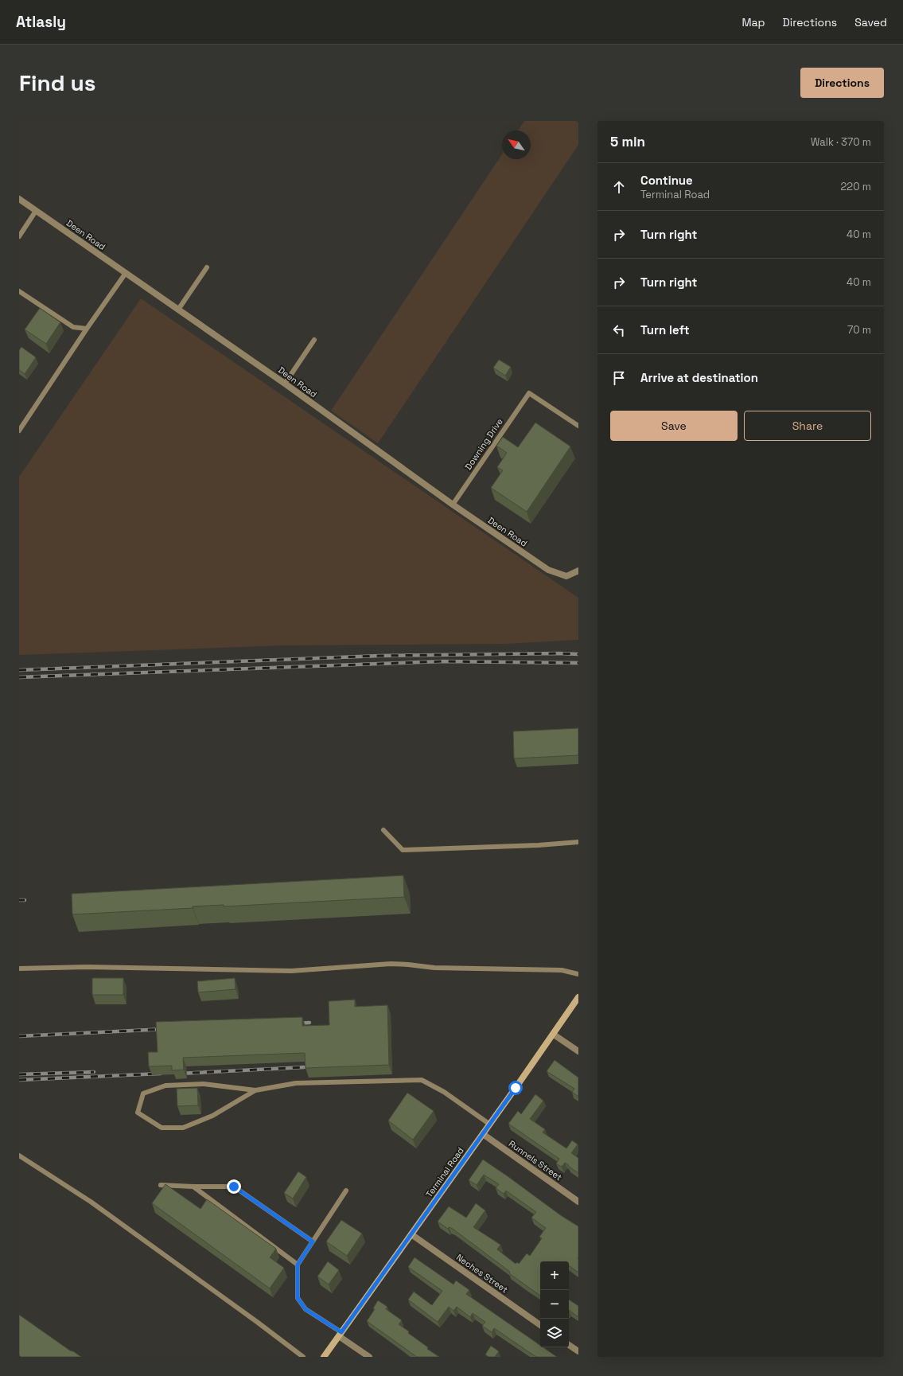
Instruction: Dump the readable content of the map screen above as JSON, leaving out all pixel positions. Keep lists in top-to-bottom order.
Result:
{
  "streets": {
    "main road": ["Terminal Road"],
    "street": ["Deen Road", "Runnels Street", "Neches Street"],
    "lane": ["Downing Drive"]
  },
  "crossings": [
    ["Deen Road", "Downing Drive"],
    ["Runnels Street", "Terminal Road"],
    ["Terminal Road", "Neches Street"]
  ],
  "north": "top left",
  "page": {
    "header": "Atlasly",
    "nav": ["Map", "Directions", "Saved"],
    "buttons": [
      "Directions",
      ["Save", "Share"]
    ],
    "title": "Find us",
    "heading": ["5 min", "Walk · 370 m"],
    "list": [
      ["Continue", "Terminal Road", "220 m"],
      ["Turn right", "40 m"],
      ["Turn right", "40 m"],
      ["Turn left", "70 m"],
      "Arrive at destination"
    ],
    "map_buttons": ["+", "−"]
  }
}
